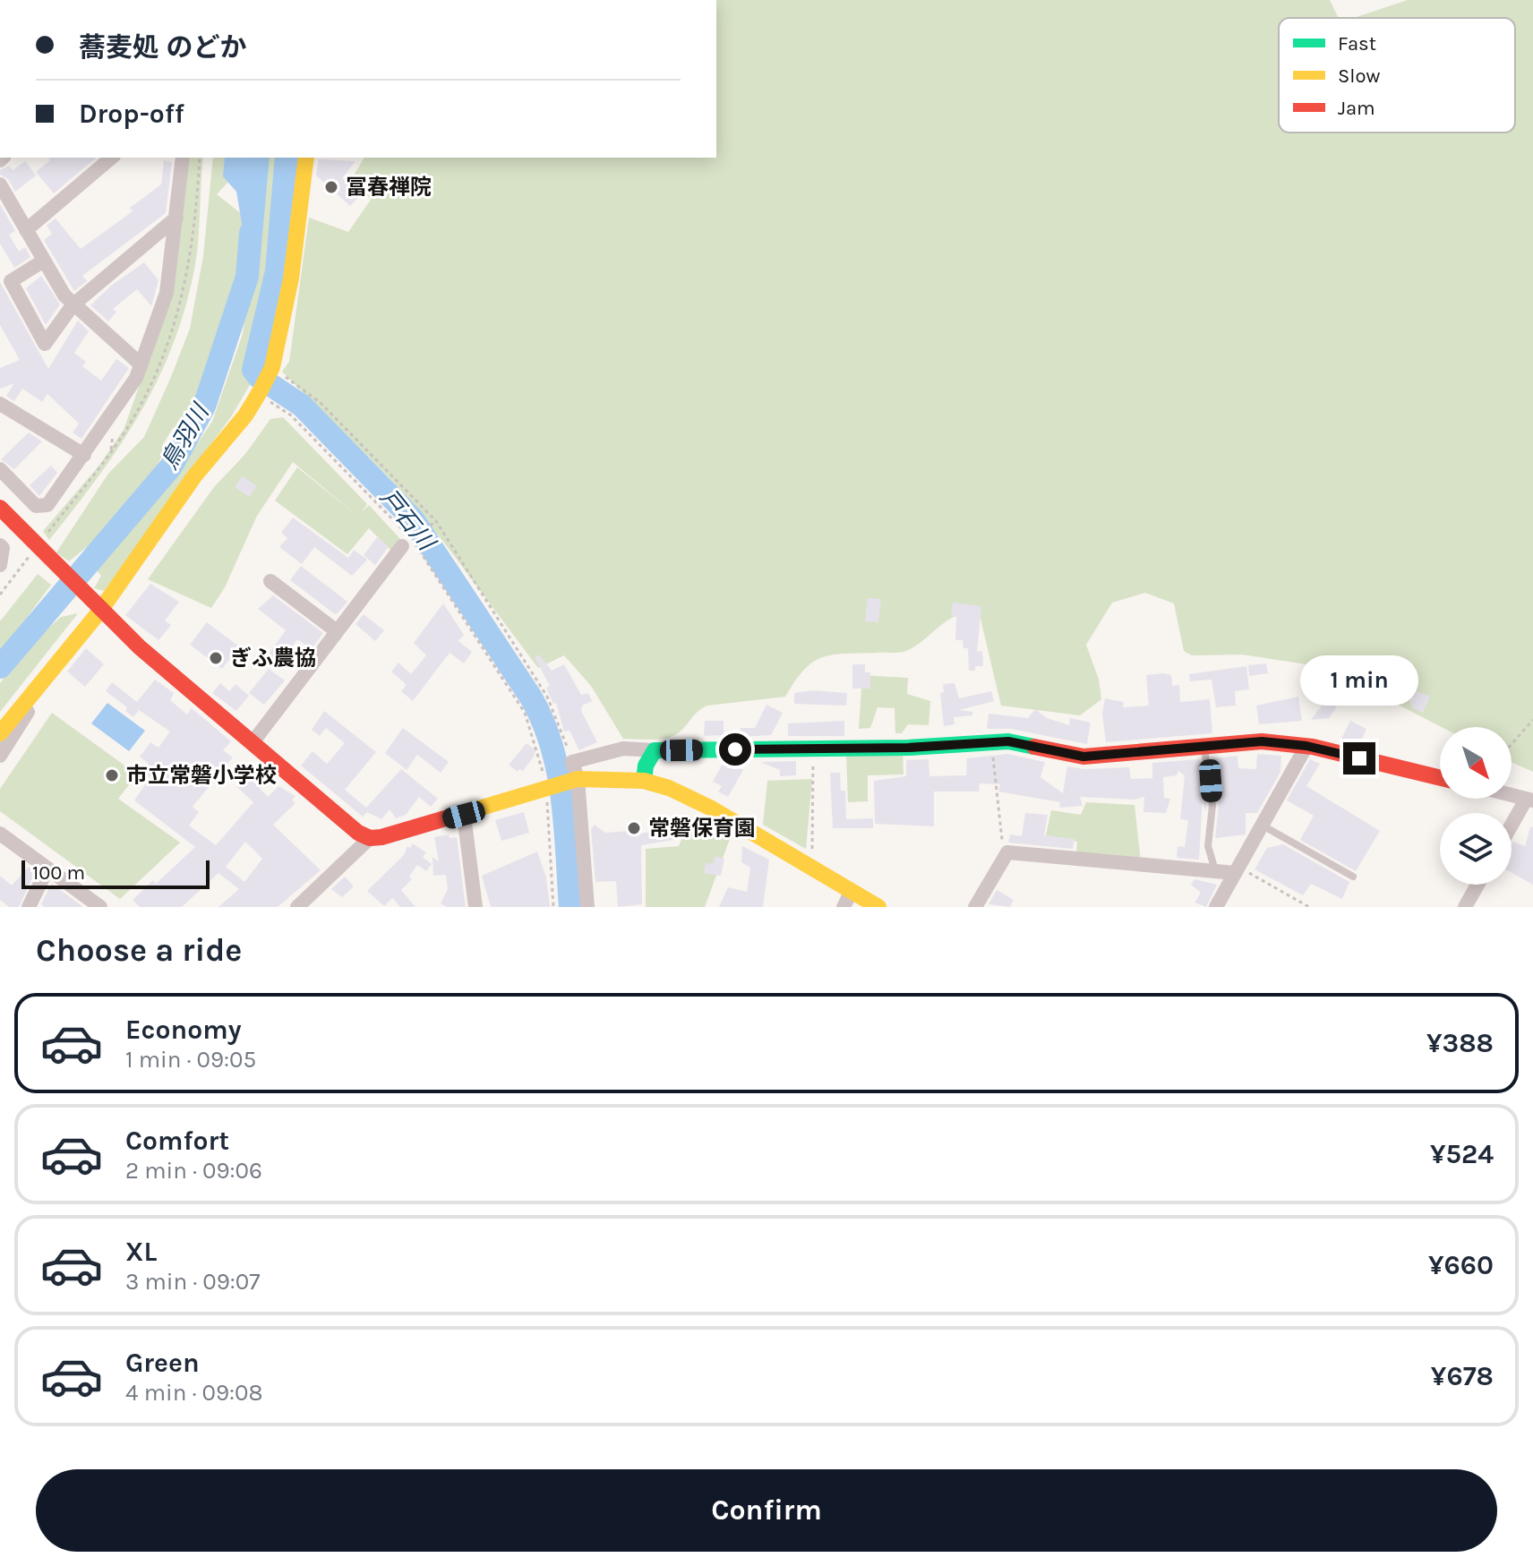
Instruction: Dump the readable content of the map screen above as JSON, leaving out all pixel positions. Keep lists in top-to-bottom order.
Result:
{
  "water": ["鳥羽川", "戸石川"],
  "places": [
    "冨春禅院",
    "ぎふ農協",
    "市立常磐小学校",
    "常磐保育園"
  ],
  "legend": ["Fast", "Slow", "Jam"],
  "scale_bar": "100 m",
  "north": "bottom right",
  "page": {
    "banner": ["蕎麦処 のどか", "Drop-off"],
    "bubble": "1 min",
    "scale": "100 m",
    "heading": "Choose a ride",
    "list": [
      {
        "name": "Economy",
        "note": "1 min · 09:05",
        "value": "¥388"
      },
      {
        "name": "Comfort",
        "note": "2 min · 09:06",
        "value": "¥524"
      },
      {
        "name": "XL",
        "note": "3 min · 09:07",
        "value": "¥660"
      },
      {
        "name": "Green",
        "note": "4 min · 09:08",
        "value": "¥678"
      }
    ],
    "buttons": "Confirm"
  }
}
